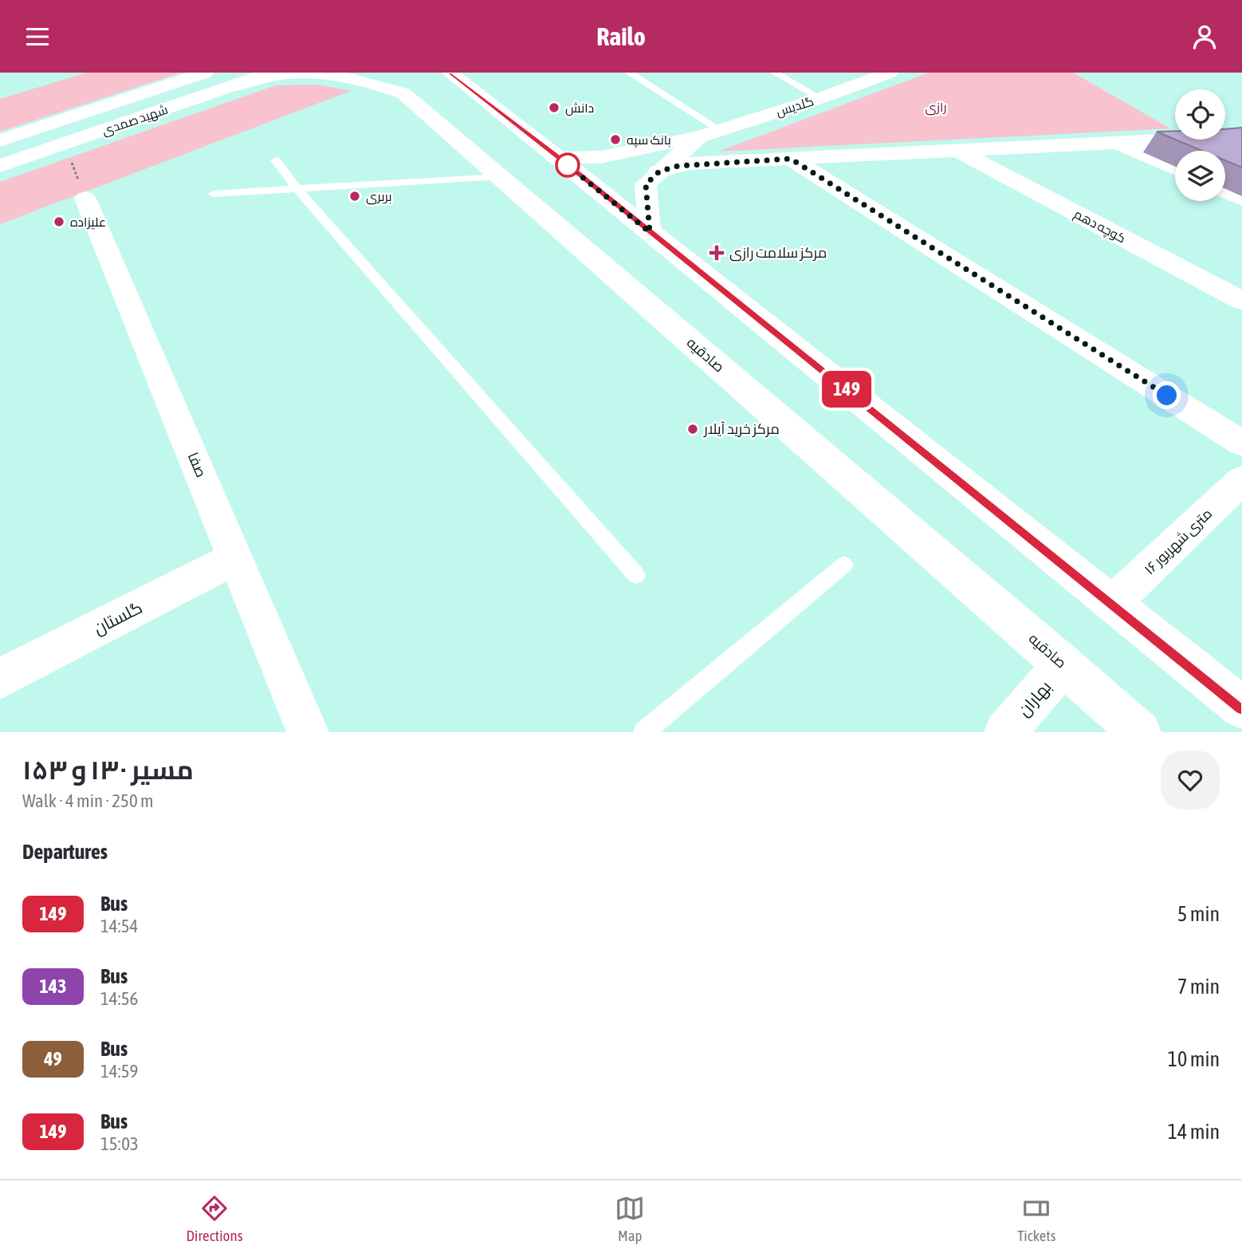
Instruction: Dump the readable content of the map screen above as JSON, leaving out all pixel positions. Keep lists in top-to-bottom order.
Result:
{
  "streets": {
    "street": [
      "گلدیس",
      "شهید صمدی",
      "کوچه دهم",
      "صادقیه",
      "صفا",
      "۱۶ متری شهریور",
      "گلستان",
      "بهاران"
    ]
  },
  "crossings": [
    ["شهید صمدی", "صادقیه"],
    ["صادقیه", "بهاران"],
    ["صفا", "گلستان"]
  ],
  "parks": ["رازی"],
  "places": {
    "other": [
      "دانش",
      "بانک سپه",
      "بربری",
      "علیزاده",
      "مرکز خرید آیلار"
    ],
    "health": ["مرکز سلامت رازی"]
  },
  "lines": ["bus line 149"],
  "page": {
    "header": "Railo",
    "on_map": "149",
    "heading": [
      ["مسیر ۱۳۰ و ۱۵۳", "Walk · 4 min · 250 m"],
      "Departures"
    ],
    "list": [
      {
        "mark": "149",
        "name": "Bus",
        "note": "14:54",
        "value": "5 min"
      },
      {
        "mark": "143",
        "name": "Bus",
        "note": "14:56",
        "value": "7 min"
      },
      {
        "mark": "49",
        "name": "Bus",
        "note": "14:59",
        "value": "10 min"
      },
      {
        "mark": "149",
        "name": "Bus",
        "note": "15:03",
        "value": "14 min"
      }
    ],
    "tabs": ["Directions", "Map", "Tickets"]
  }
}
